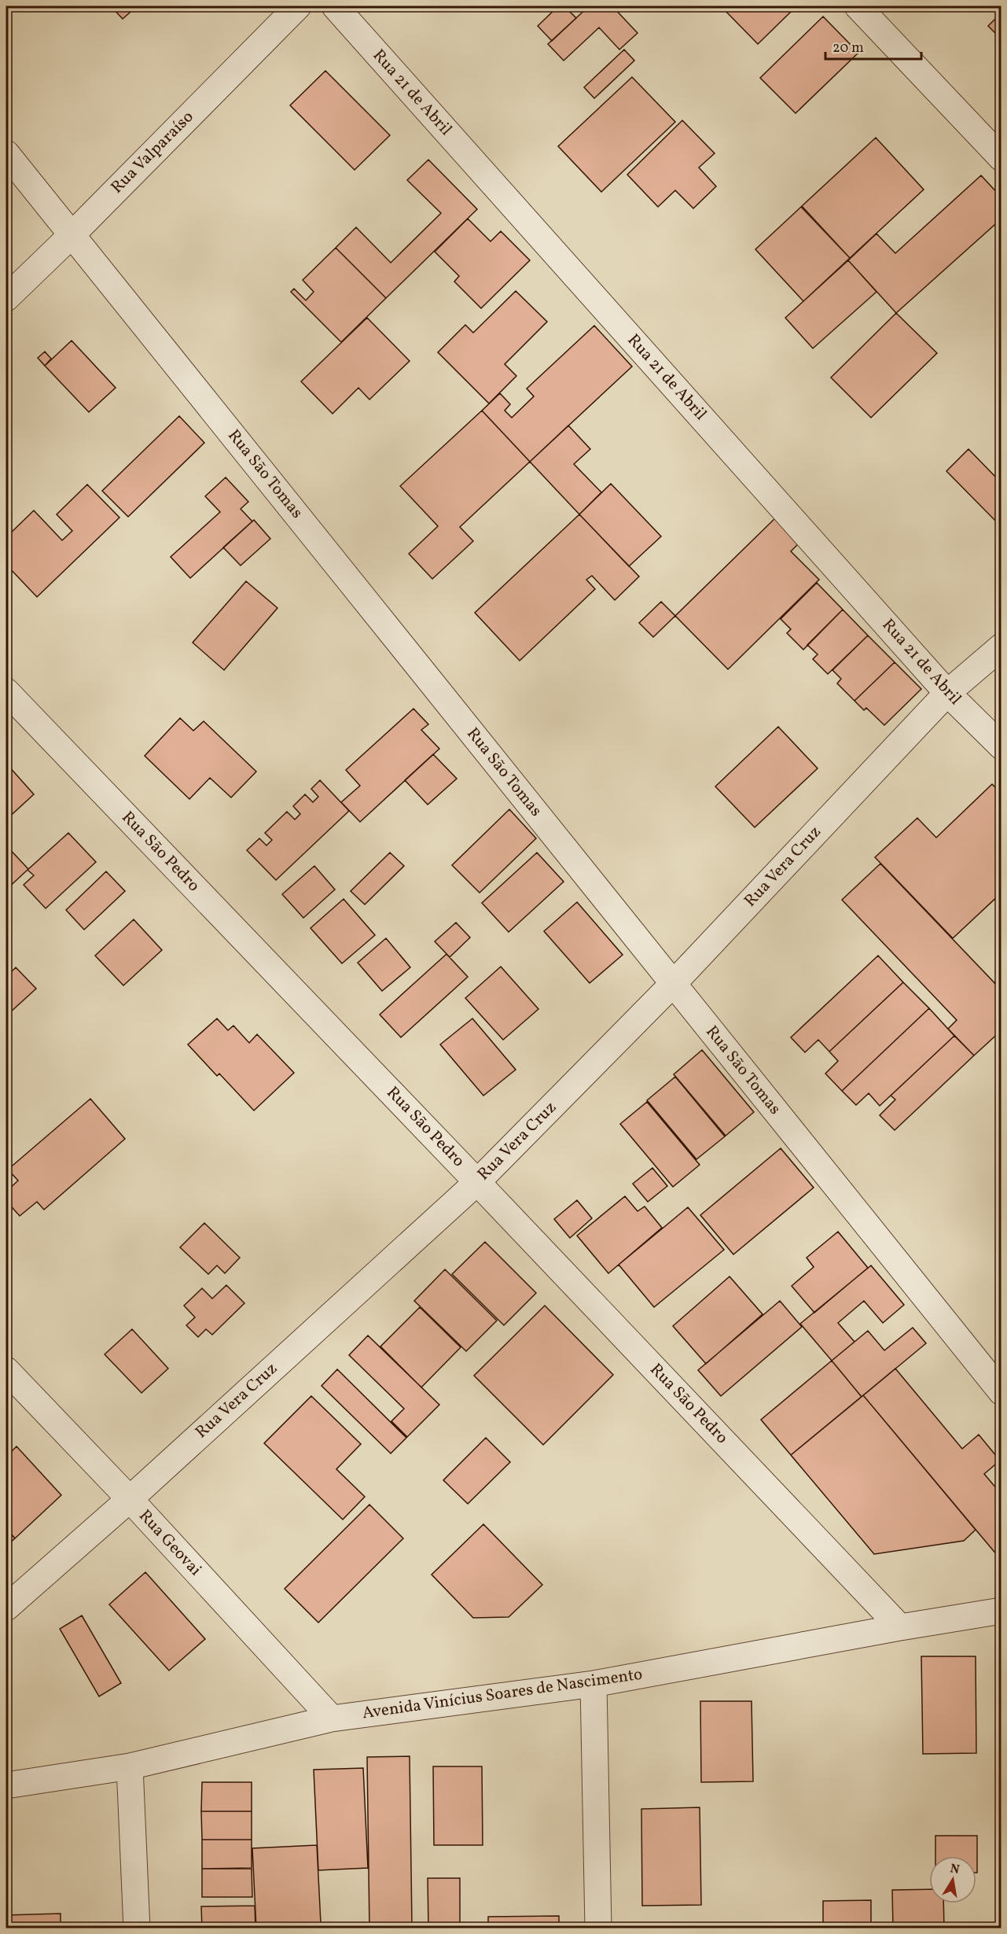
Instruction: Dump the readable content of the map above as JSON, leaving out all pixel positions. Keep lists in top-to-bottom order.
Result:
{
  "streets": {
    "street": [
      "Rua 21 de Abril",
      "Rua Valparaíso",
      "Rua São Tomas",
      "Rua São Pedro",
      "Rua Vera Cruz",
      "Rua Geovai",
      "Avenida Vinícius Soares de Nascimento"
    ]
  },
  "crossings": [
    ["Rua 21 de Abril", "Rua Vera Cruz"],
    ["Rua Valparaíso", "Rua São Tomas"],
    ["Rua São Tomas", "Rua Vera Cruz"],
    ["Rua São Pedro", "Rua Vera Cruz"],
    ["Rua São Pedro", "Avenida Vinícius Soares de Nascimento"],
    ["Rua Vera Cruz", "Rua Geovai"],
    ["Rua Geovai", "Avenida Vinícius Soares de Nascimento"]
  ],
  "scale_bar": "20 m",
  "north": "top"
}
